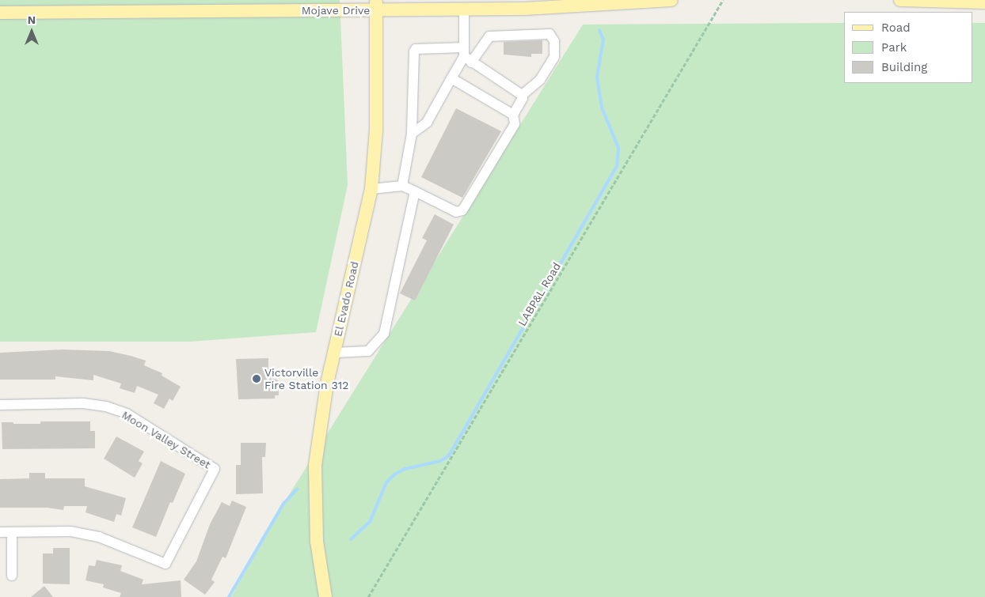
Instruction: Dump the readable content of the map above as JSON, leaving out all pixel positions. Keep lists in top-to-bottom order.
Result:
{
  "streets": {
    "main road": ["Mojave Drive", "El Evado Road"],
    "street": ["Moon Valley Street"],
    "path": ["LABP&L Road"]
  },
  "crossings": [
    ["Mojave Drive", "El Evado Road"]
  ],
  "places": ["Victorville Fire Station 312"],
  "legend": ["Road", "Park", "Building"],
  "north": "top"
}
